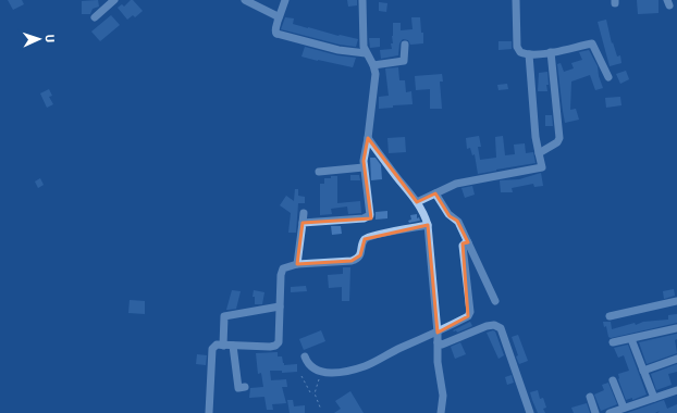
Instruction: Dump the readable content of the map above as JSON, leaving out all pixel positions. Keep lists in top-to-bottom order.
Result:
{
  "north": "right"
}
